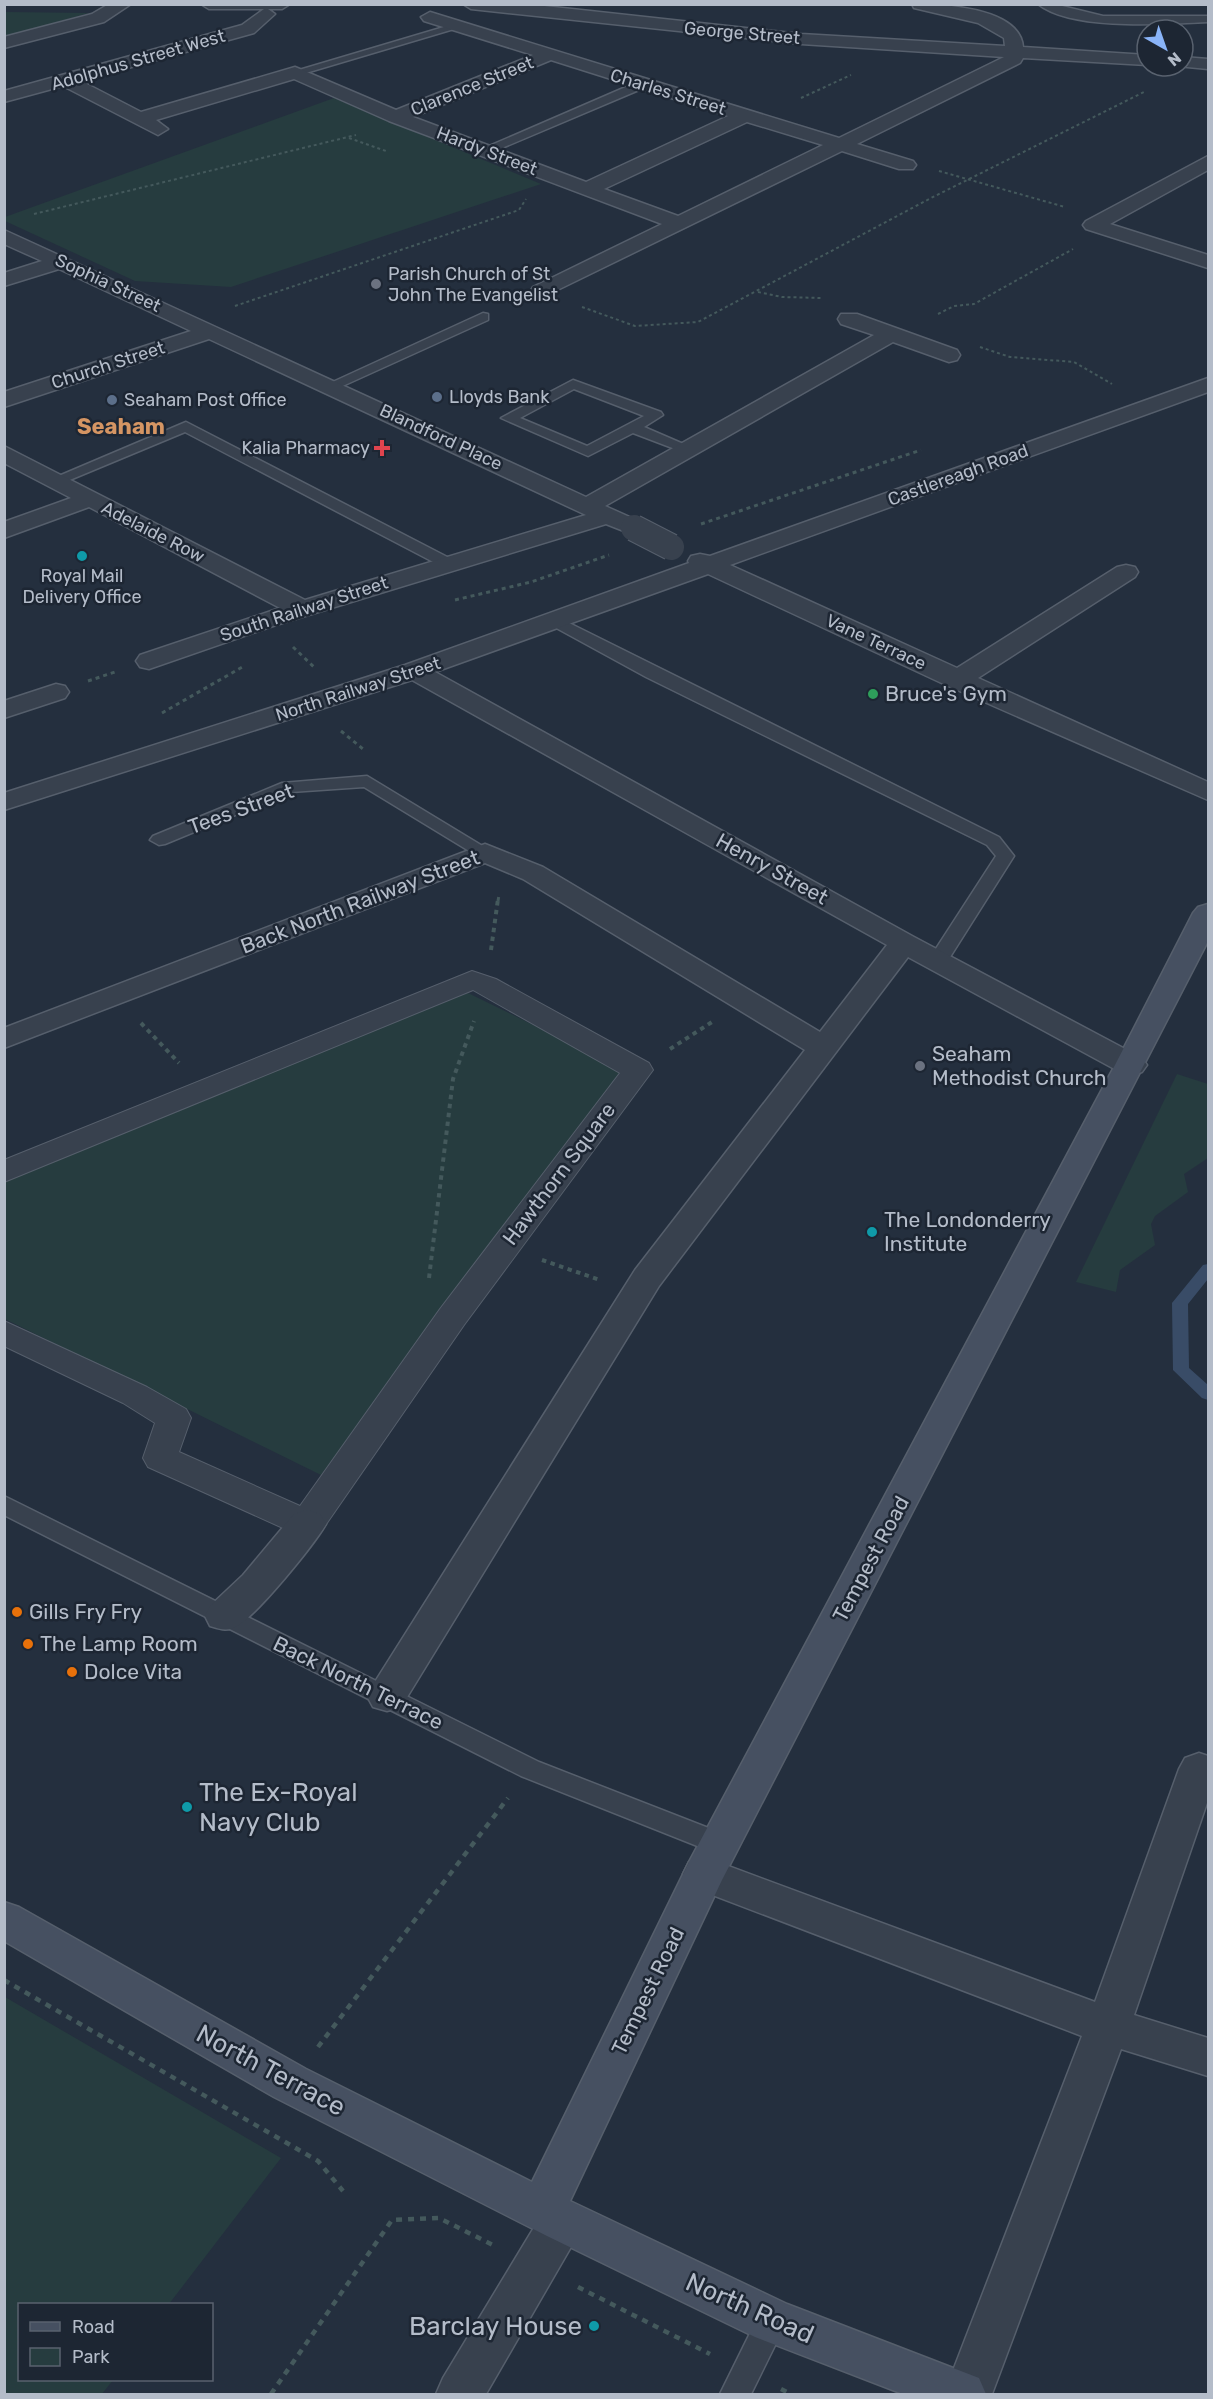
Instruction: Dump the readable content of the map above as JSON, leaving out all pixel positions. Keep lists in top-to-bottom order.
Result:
{
  "streets": {
    "main road": ["Tempest Road", "North Terrace", "North Road"],
    "street": [
      "George Street",
      "Adolphus Street West",
      "Clarence Street",
      "Charles Street",
      "Hardy Street",
      "Sophia Street",
      "Church Street",
      "Blandford Place",
      "Castlereagh Road",
      "Adelaide Row",
      "South Railway Street",
      "Vane Terrace",
      "North Railway Street",
      "Henry Street",
      "Back North Railway Street",
      "Hawthorn Square"
    ],
    "lane": ["Tees Street", "Back North Terrace"]
  },
  "crossings": [
    ["Clarence Street", "Charles Street"],
    ["Clarence Street", "Hardy Street"],
    ["Sophia Street", "Church Street"],
    ["Sophia Street", "Blandford Place"],
    ["Church Street", "Blandford Place"],
    ["Blandford Place", "South Railway Street"],
    ["Blandford Place", "Vane Terrace"],
    ["Castlereagh Road", "Vane Terrace"],
    ["Castlereagh Road", "North Railway Street"],
    ["Adelaide Row", "South Railway Street"],
    ["Vane Terrace", "North Railway Street"],
    ["North Railway Street", "Henry Street"],
    ["Tees Street", "Back North Railway Street"],
    ["Henry Street", "Tempest Road"],
    ["Tempest Road", "Back North Terrace"],
    ["Tempest Road", "North Terrace"],
    ["Tempest Road", "North Road"],
    ["North Terrace", "North Road"]
  ],
  "districts": ["Seaham"],
  "places": {
    "other": [
      "Parish Church of St John The Evangelist",
      "Lloyds Bank",
      "Seaham Post Office",
      "Royal Mail Delivery Office",
      "Bruce's Gym",
      "Seaham Methodist Church",
      "The Londonderry Institute",
      "Gills Fry Fry",
      "The Lamp Room",
      "Dolce Vita",
      "The Ex-Royal Navy Club",
      "Barclay House"
    ],
    "health": ["Kalia Pharmacy"]
  },
  "legend": ["Road", "Park"],
  "north": "bottom right"
}
